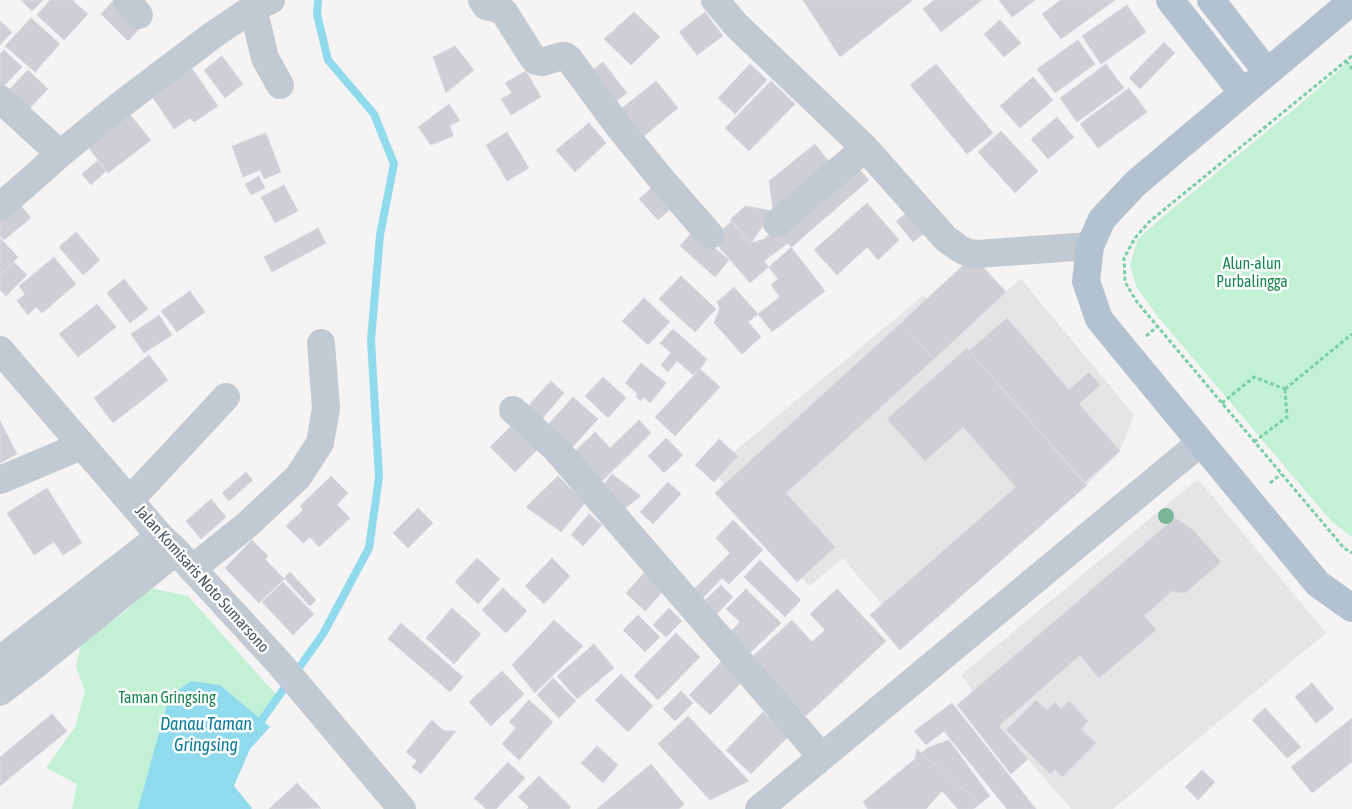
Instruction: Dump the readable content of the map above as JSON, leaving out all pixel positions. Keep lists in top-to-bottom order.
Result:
{
  "streets": {
    "street": ["Jalan Komisaris Noto Sumarsono"]
  },
  "water": ["Danau Taman Gringsing"],
  "parks": ["Alun-alun Purbalingga", "Taman Gringsing"]
}
